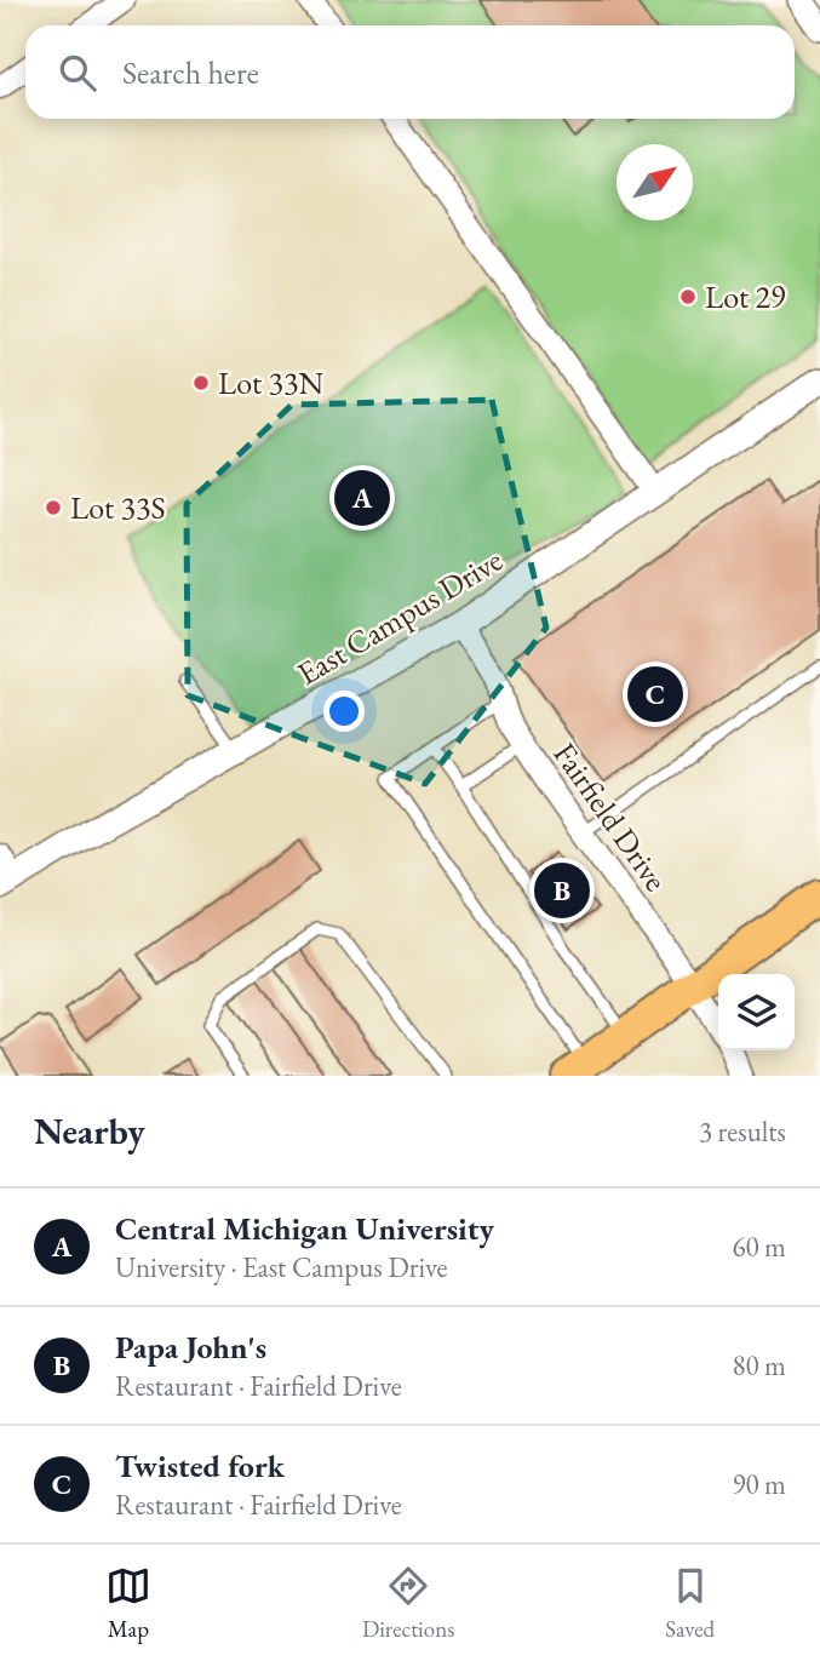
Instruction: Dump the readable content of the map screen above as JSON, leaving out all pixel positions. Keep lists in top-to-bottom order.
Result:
{
  "streets": {
    "street": ["East Campus Drive", "Fairfield Drive"]
  },
  "crossings": [
    ["East Campus Drive", "Fairfield Drive"]
  ],
  "places": ["Lot 29", "Lot 33N", "Lot 33S"],
  "north": "top right",
  "page": {
    "search": "Search here",
    "pins": ["A", "C", "B"],
    "heading": ["Nearby", "3 results"],
    "list": [
      {
        "mark": "A",
        "name": "Central Michigan University",
        "note": "University · East Campus Drive",
        "value": "60 m"
      },
      {
        "mark": "B",
        "name": "Papa John's",
        "note": "Restaurant · Fairfield Drive",
        "value": "80 m"
      },
      {
        "mark": "C",
        "name": "Twisted fork",
        "note": "Restaurant · Fairfield Drive",
        "value": "90 m"
      }
    ],
    "nav": ["Map", "Directions", "Saved"]
  }
}
